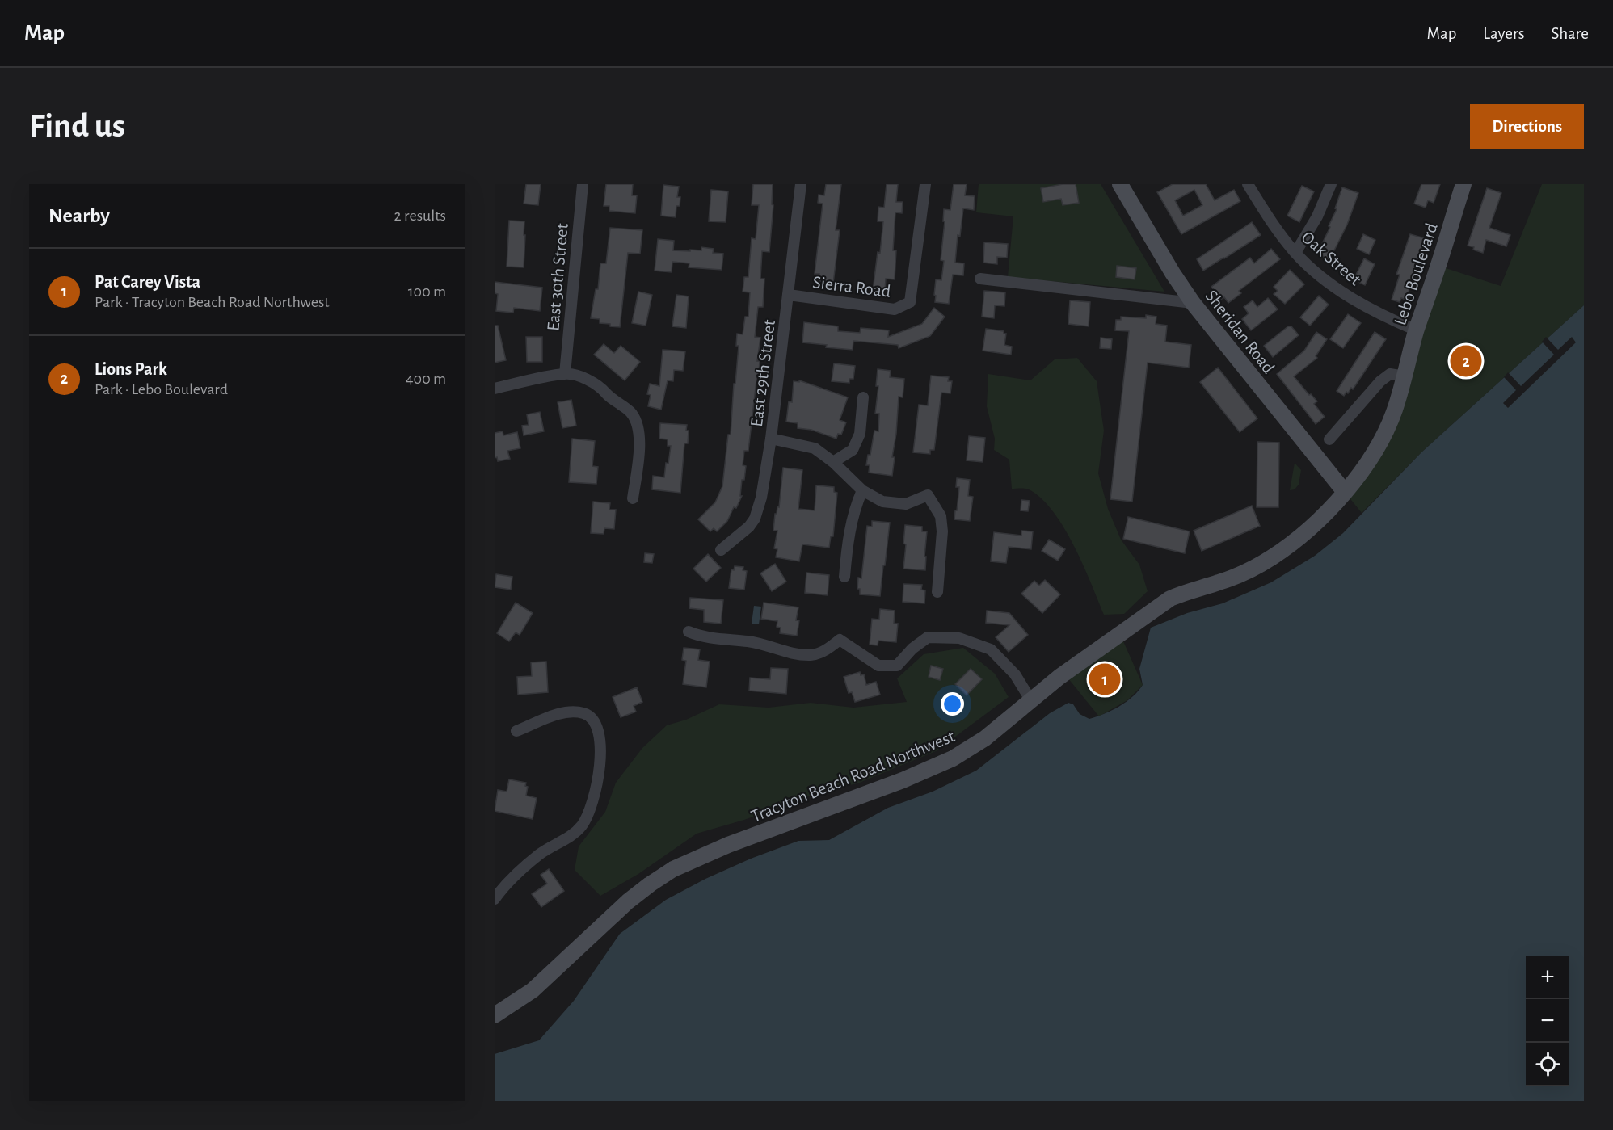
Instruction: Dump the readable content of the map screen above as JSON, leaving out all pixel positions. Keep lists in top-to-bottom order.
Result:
{
  "streets": {
    "main road": ["Lebo Boulevard", "Sheridan Road", "Tracyton Beach Road Northwest"],
    "street": [
      "Oak Street",
      "East 30th Street",
      "Sierra Road",
      "East 29th Street"
    ]
  },
  "crossings": [
    ["Oak Street", "Lebo Boulevard"],
    ["Lebo Boulevard", "Sheridan Road"],
    ["Lebo Boulevard", "Tracyton Beach Road Northwest"],
    ["Sierra Road", "East 29th Street"],
    ["Sheridan Road", "Tracyton Beach Road Northwest"]
  ],
  "page": {
    "header": "Map",
    "nav": ["Map", "Layers", "Share"],
    "buttons": "Directions",
    "title": "Find us",
    "heading": ["Nearby", "2 results"],
    "list": [
      {
        "mark": "1",
        "name": "Pat Carey Vista",
        "note": "Park · Tracyton Beach Road Northwest",
        "value": "100 m"
      },
      {
        "mark": "2",
        "name": "Lions Park",
        "note": "Park · Lebo Boulevard",
        "value": "400 m"
      }
    ],
    "pins": ["2", "1"],
    "map_buttons": ["+", "−"]
  }
}
